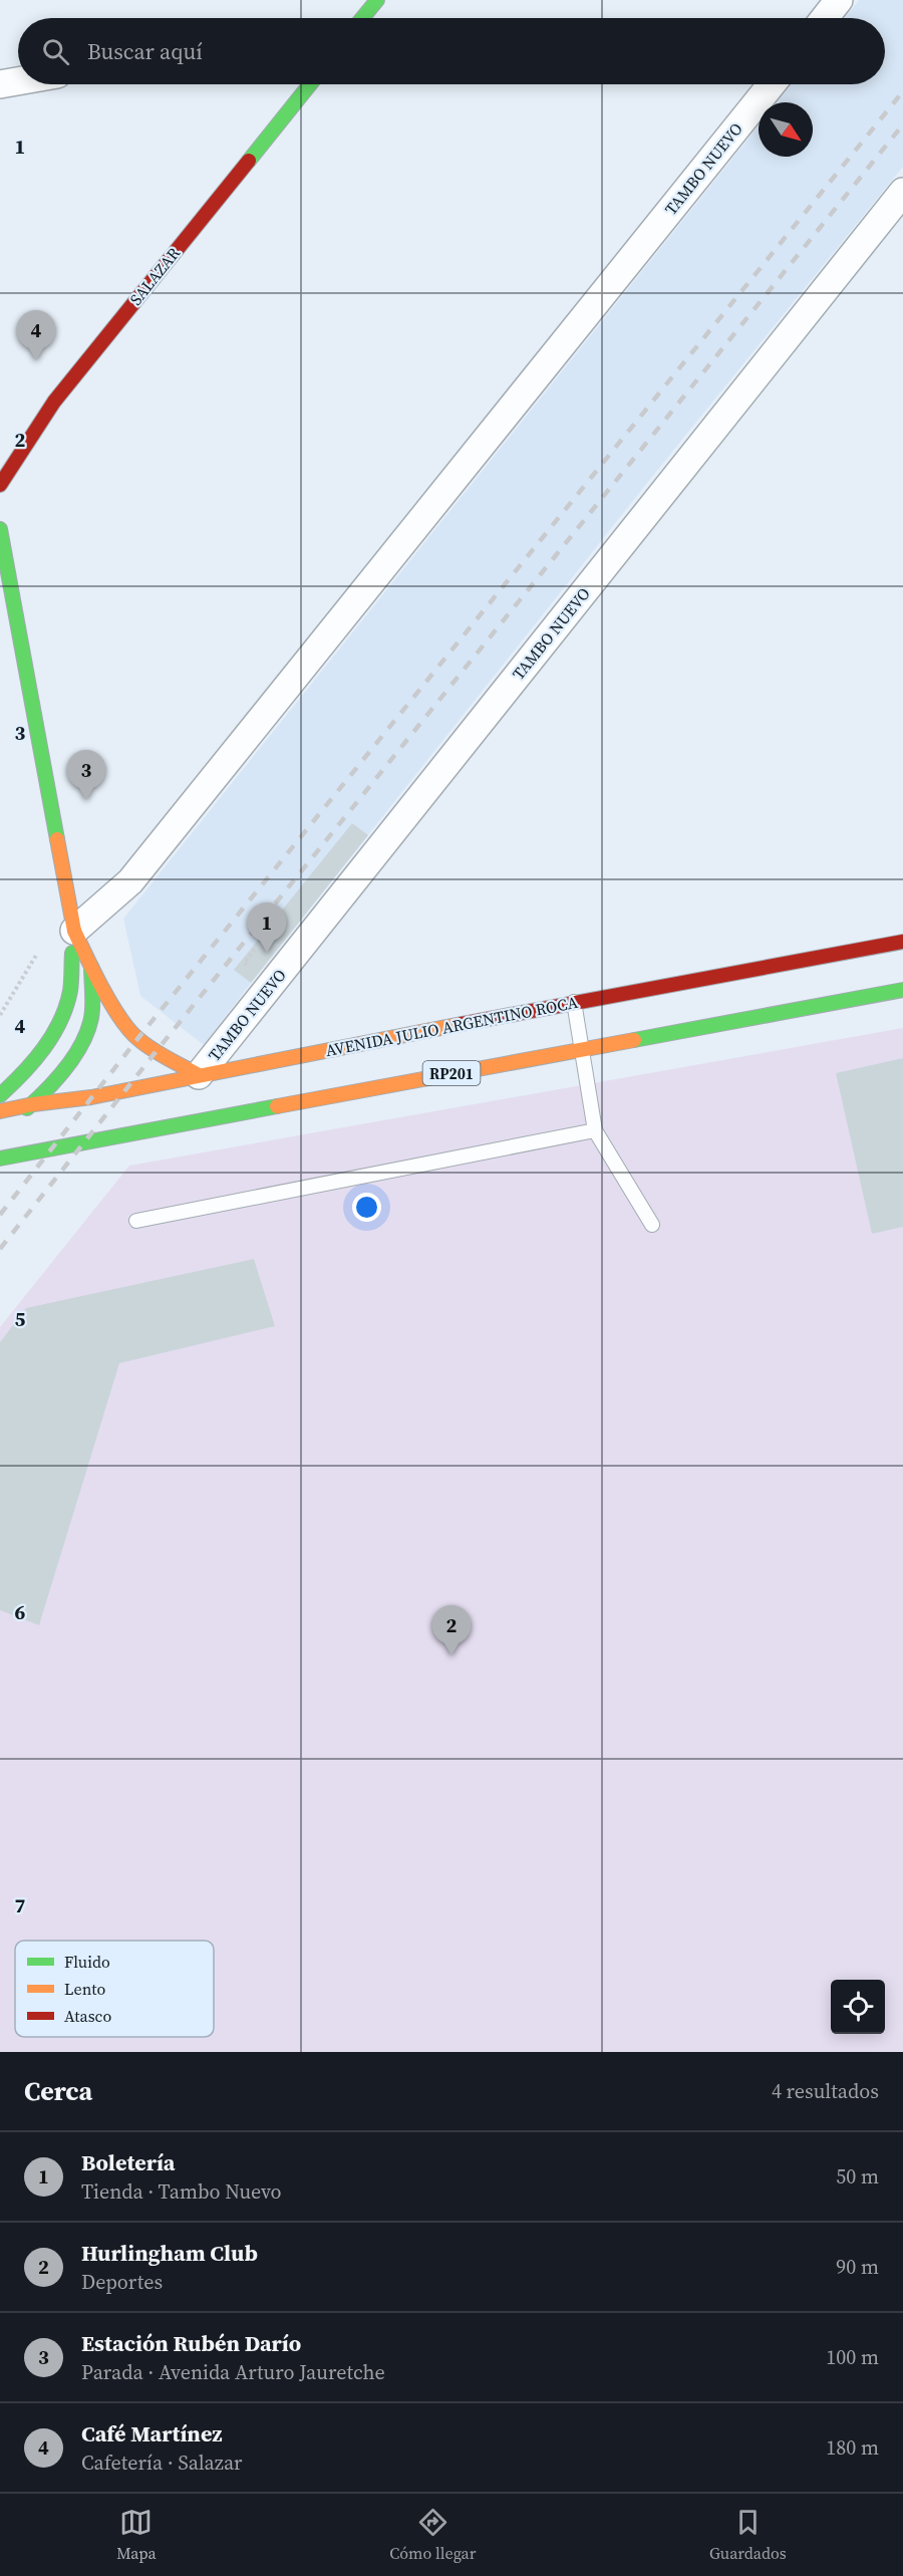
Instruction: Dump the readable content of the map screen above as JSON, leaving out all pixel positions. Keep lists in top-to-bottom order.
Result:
{
  "streets": {
    "main road": ["SALAZAR", "AVENIDA JULIO ARGENTINO ROCA", "RP201"],
    "street": ["TAMBO NUEVO"]
  },
  "crossings": [
    ["TAMBO NUEVO", "AVENIDA JULIO ARGENTINO ROCA"]
  ],
  "legend": ["Fluido", "Lento", "Atasco"],
  "north": "bottom right",
  "page": {
    "search": "Buscar aquí",
    "pins": [
      "4",
      "3",
      "1",
      "2"
    ],
    "heading": ["Cerca", "4 resultados"],
    "list": [
      {
        "mark": "1",
        "name": "Boletería",
        "note": "Tienda · Tambo Nuevo",
        "value": "50 m"
      },
      {
        "mark": "2",
        "name": "Hurlingham Club",
        "note": "Deportes",
        "value": "90 m"
      },
      {
        "mark": "3",
        "name": "Estación Rubén Darío",
        "note": "Parada · Avenida Arturo Jauretche",
        "value": "100 m"
      },
      {
        "mark": "4",
        "name": "Café Martínez",
        "note": "Cafetería · Salazar",
        "value": "180 m"
      }
    ],
    "nav": ["Mapa", "Cómo llegar", "Guardados"]
  },
  "grid": {
    "rows": [
      "1",
      "2",
      "3",
      "4",
      "5",
      "6",
      "7"
    ]
  }
}
